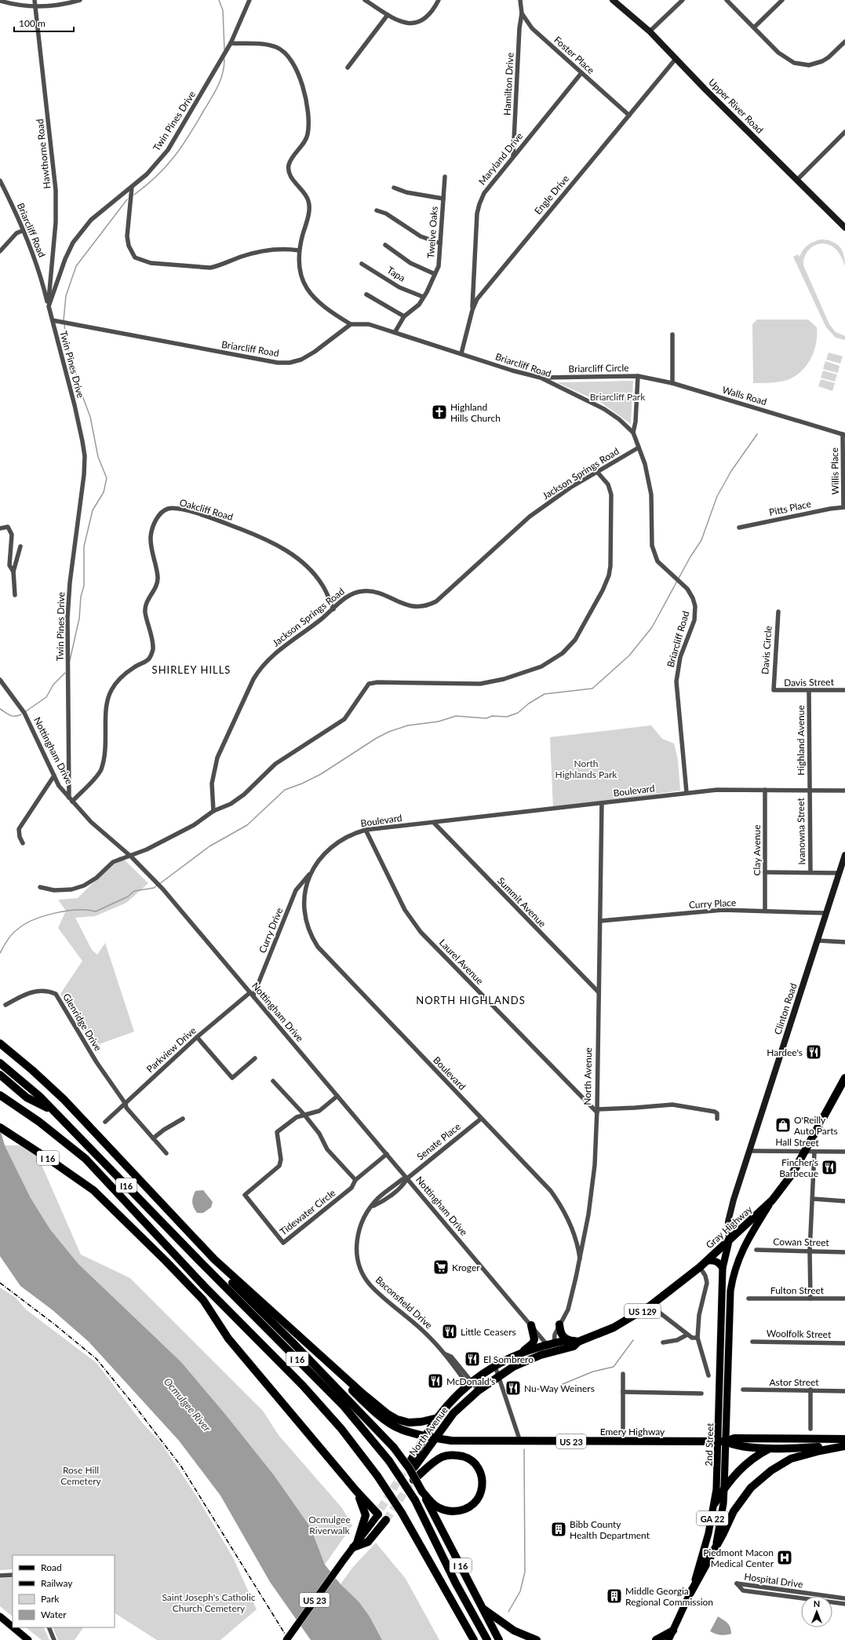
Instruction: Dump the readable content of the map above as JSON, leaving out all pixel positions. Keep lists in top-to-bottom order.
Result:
{
  "streets": {
    "highway": [
      "North Avenue",
      "I 16",
      "I16",
      "Gray Highway",
      "US 129",
      "Emery Highway",
      "US 23"
    ],
    "main road": ["2nd Street", "GA 22"],
    "street": [
      "Foster Place",
      "Hamilton Drive",
      "Upper River Road",
      "Twin Pines Drive",
      "Hawthorne Road",
      "Maryland Drive",
      "Engle Drive",
      "Briarcliff Road",
      "Twelve Oaks",
      "Tapa",
      "Briarcliff Circle",
      "Walls Road",
      "Willis Place",
      "Jackson Springs Road",
      "Pitts Place",
      "Oakcliff Road",
      "Davis Circle",
      "Davis Street",
      "Highland Avenue",
      "Nottingham Drive",
      "Boulevard",
      "Ivanowna Street",
      "Clay Avenue",
      "Summit Avenue",
      "Curry Place",
      "Curry Drive",
      "Laurel Avenue",
      "Clinton Road",
      "Glenridge Drive",
      "Parkview Drive",
      "Senate Place",
      "Hall Street",
      "Tidewater Circle",
      "Cowan Street",
      "Fulton Street",
      "Baconsfield Drive",
      "Woolfolk Street",
      "Astor Street",
      "Hospital Drive"
    ]
  },
  "crossings": [
    ["Foster Place", "Hamilton Drive"],
    ["Foster Place", "Maryland Drive"],
    ["Foster Place", "Engle Drive"],
    ["Hamilton Drive", "Maryland Drive"],
    ["Upper River Road", "Engle Drive"],
    ["Twin Pines Drive", "Hawthorne Road"],
    ["Twin Pines Drive", "Briarcliff Road"],
    ["Twin Pines Drive", "Nottingham Drive"],
    ["Hawthorne Road", "Briarcliff Road"],
    ["Maryland Drive", "Engle Drive"],
    ["Engle Drive", "Briarcliff Road"],
    ["Briarcliff Road", "Twelve Oaks"],
    ["Briarcliff Road", "Briarcliff Circle"],
    ["Briarcliff Road", "Jackson Springs Road"],
    ["Briarcliff Road", "Boulevard"],
    ["Twelve Oaks", "Tapa"],
    ["Briarcliff Circle", "Walls Road"],
    ["Walls Road", "Willis Place"],
    ["Willis Place", "Pitts Place"],
    ["Jackson Springs Road", "Oakcliff Road"],
    ["Oakcliff Road", "Nottingham Drive"],
    ["Davis Circle", "Davis Street"],
    ["Davis Street", "Highland Avenue"],
    ["Highland Avenue", "Boulevard"],
    ["Highland Avenue", "Ivanowna Street"],
    ["Nottingham Drive", "Curry Drive"],
    ["Nottingham Drive", "Parkview Drive"],
    ["Nottingham Drive", "North Avenue"],
    ["Nottingham Drive", "Senate Place"],
    ["Nottingham Drive", "Tidewater Circle"],
    ["Nottingham Drive", "Baconsfield Drive"],
    ["Boulevard", "Ivanowna Street"],
    ["Boulevard", "Clay Avenue"],
    ["Boulevard", "Summit Avenue"],
    ["Boulevard", "Curry Drive"],
    ["Boulevard", "Laurel Avenue"],
    ["Boulevard", "North Avenue"],
    ["Boulevard", "Senate Place"],
    ["Clay Avenue", "Curry Place"],
    ["Summit Avenue", "North Avenue"],
    ["Curry Place", "Clinton Road"],
    ["Curry Place", "North Avenue"],
    ["Curry Drive", "Parkview Drive"],
    ["Laurel Avenue", "North Avenue"],
    ["Clinton Road", "Hall Street"],
    ["Clinton Road", "Gray Highway"],
    ["Clinton Road", "2nd Street"],
    ["Glenridge Drive", "Parkview Drive"],
    ["North Avenue", "Gray Highway"],
    ["North Avenue", "Baconsfield Drive"],
    ["North Avenue", "Emery Highway"],
    ["North Avenue", "US 23"],
    ["Senate Place", "Baconsfield Drive"],
    ["Hall Street", "Gray Highway"],
    ["I 16", "I16"],
    ["Gray Highway", "2nd Street"],
    ["Emery Highway", "US 23"],
    ["Emery Highway", "2nd Street"]
  ],
  "districts": ["SHIRLEY HILLS", "NORTH HIGHLANDS"],
  "water": ["Ocmulgee River"],
  "parks": [
    "Briarcliff Park",
    "North Highlands Park",
    "Rose Hill Cemetery",
    "Ocmulgee Riverwalk",
    "Saint Joseph's Catholic Church Cemetery"
  ],
  "places": {
    "church": ["Highland Hills Church"],
    "restaurant": [
      "Hardee's",
      "Fincher's Barbecue",
      "Little Ceasers",
      "El Sombrero",
      "McDonald's",
      "Nu-Way Weiners"
    ],
    "shop": ["O'Reilly Auto Parts"],
    "supermarket": ["Kroger"],
    "building": ["Bibb County Health Department", "Middle Georgia Regional Commission"],
    "hospital": ["Piedmont Macon Medical Center"]
  },
  "legend": [
    "Road",
    "Railway",
    "Park",
    "Water"
  ],
  "scale_bar": "100 m",
  "north": "top"
}
